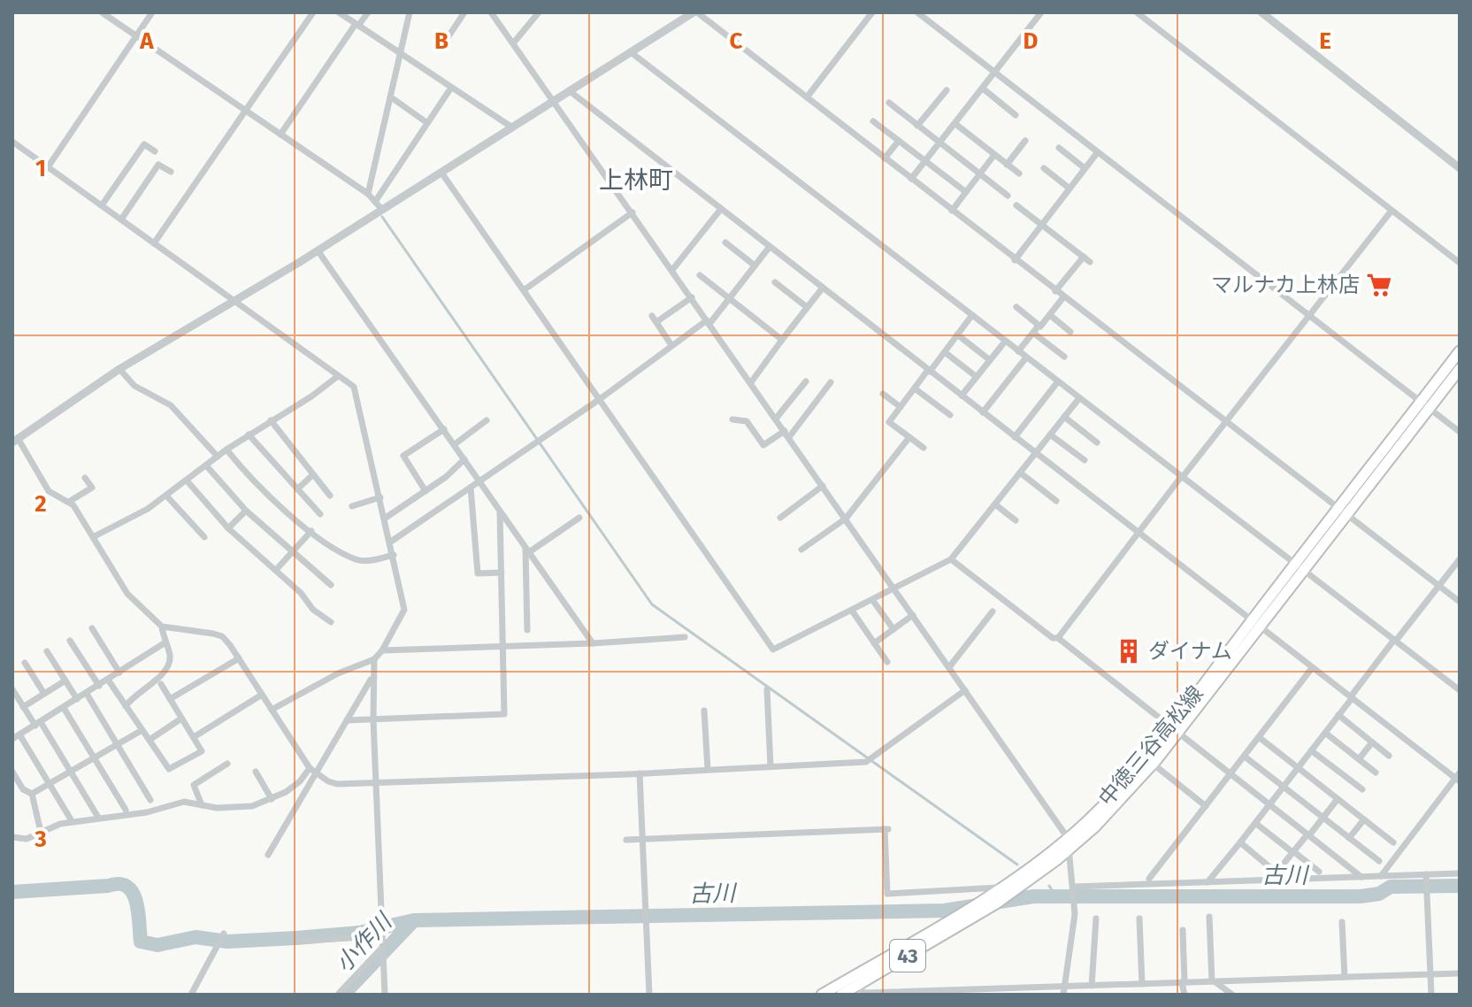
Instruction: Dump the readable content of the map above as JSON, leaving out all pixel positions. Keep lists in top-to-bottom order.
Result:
{
  "streets": {
    "main road": ["中徳三谷高松線", "43"]
  },
  "districts": ["上林町"],
  "water": ["古川", "小作川"],
  "places": {
    "supermarket": ["マルナカ上林店"],
    "building": ["ダイナム"]
  },
  "grid": {
    "columns": [
      "A",
      "B",
      "C",
      "D",
      "E"
    ],
    "rows": ["1", "2", "3"]
  }
}
